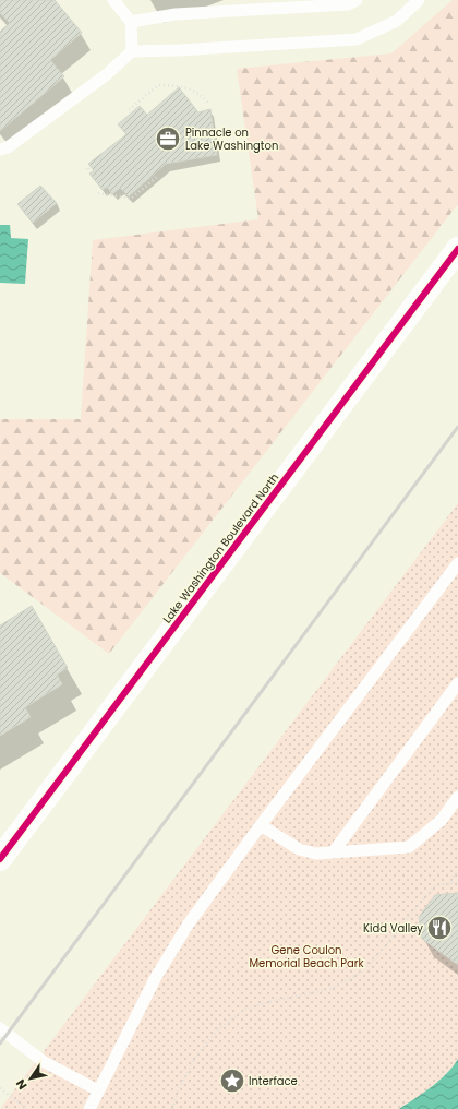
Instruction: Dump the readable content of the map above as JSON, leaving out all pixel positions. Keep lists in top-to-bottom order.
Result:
{
  "streets": {
    "street": ["Lake Washington Boulevard North"]
  },
  "parks": ["Gene Coulon Memorial Beach Park"],
  "places": {
    "office": ["Pinnacle on Lake Washington"],
    "restaurant": ["Kidd Valley"],
    "place": ["Interface"]
  },
  "north": "bottom left"
}
